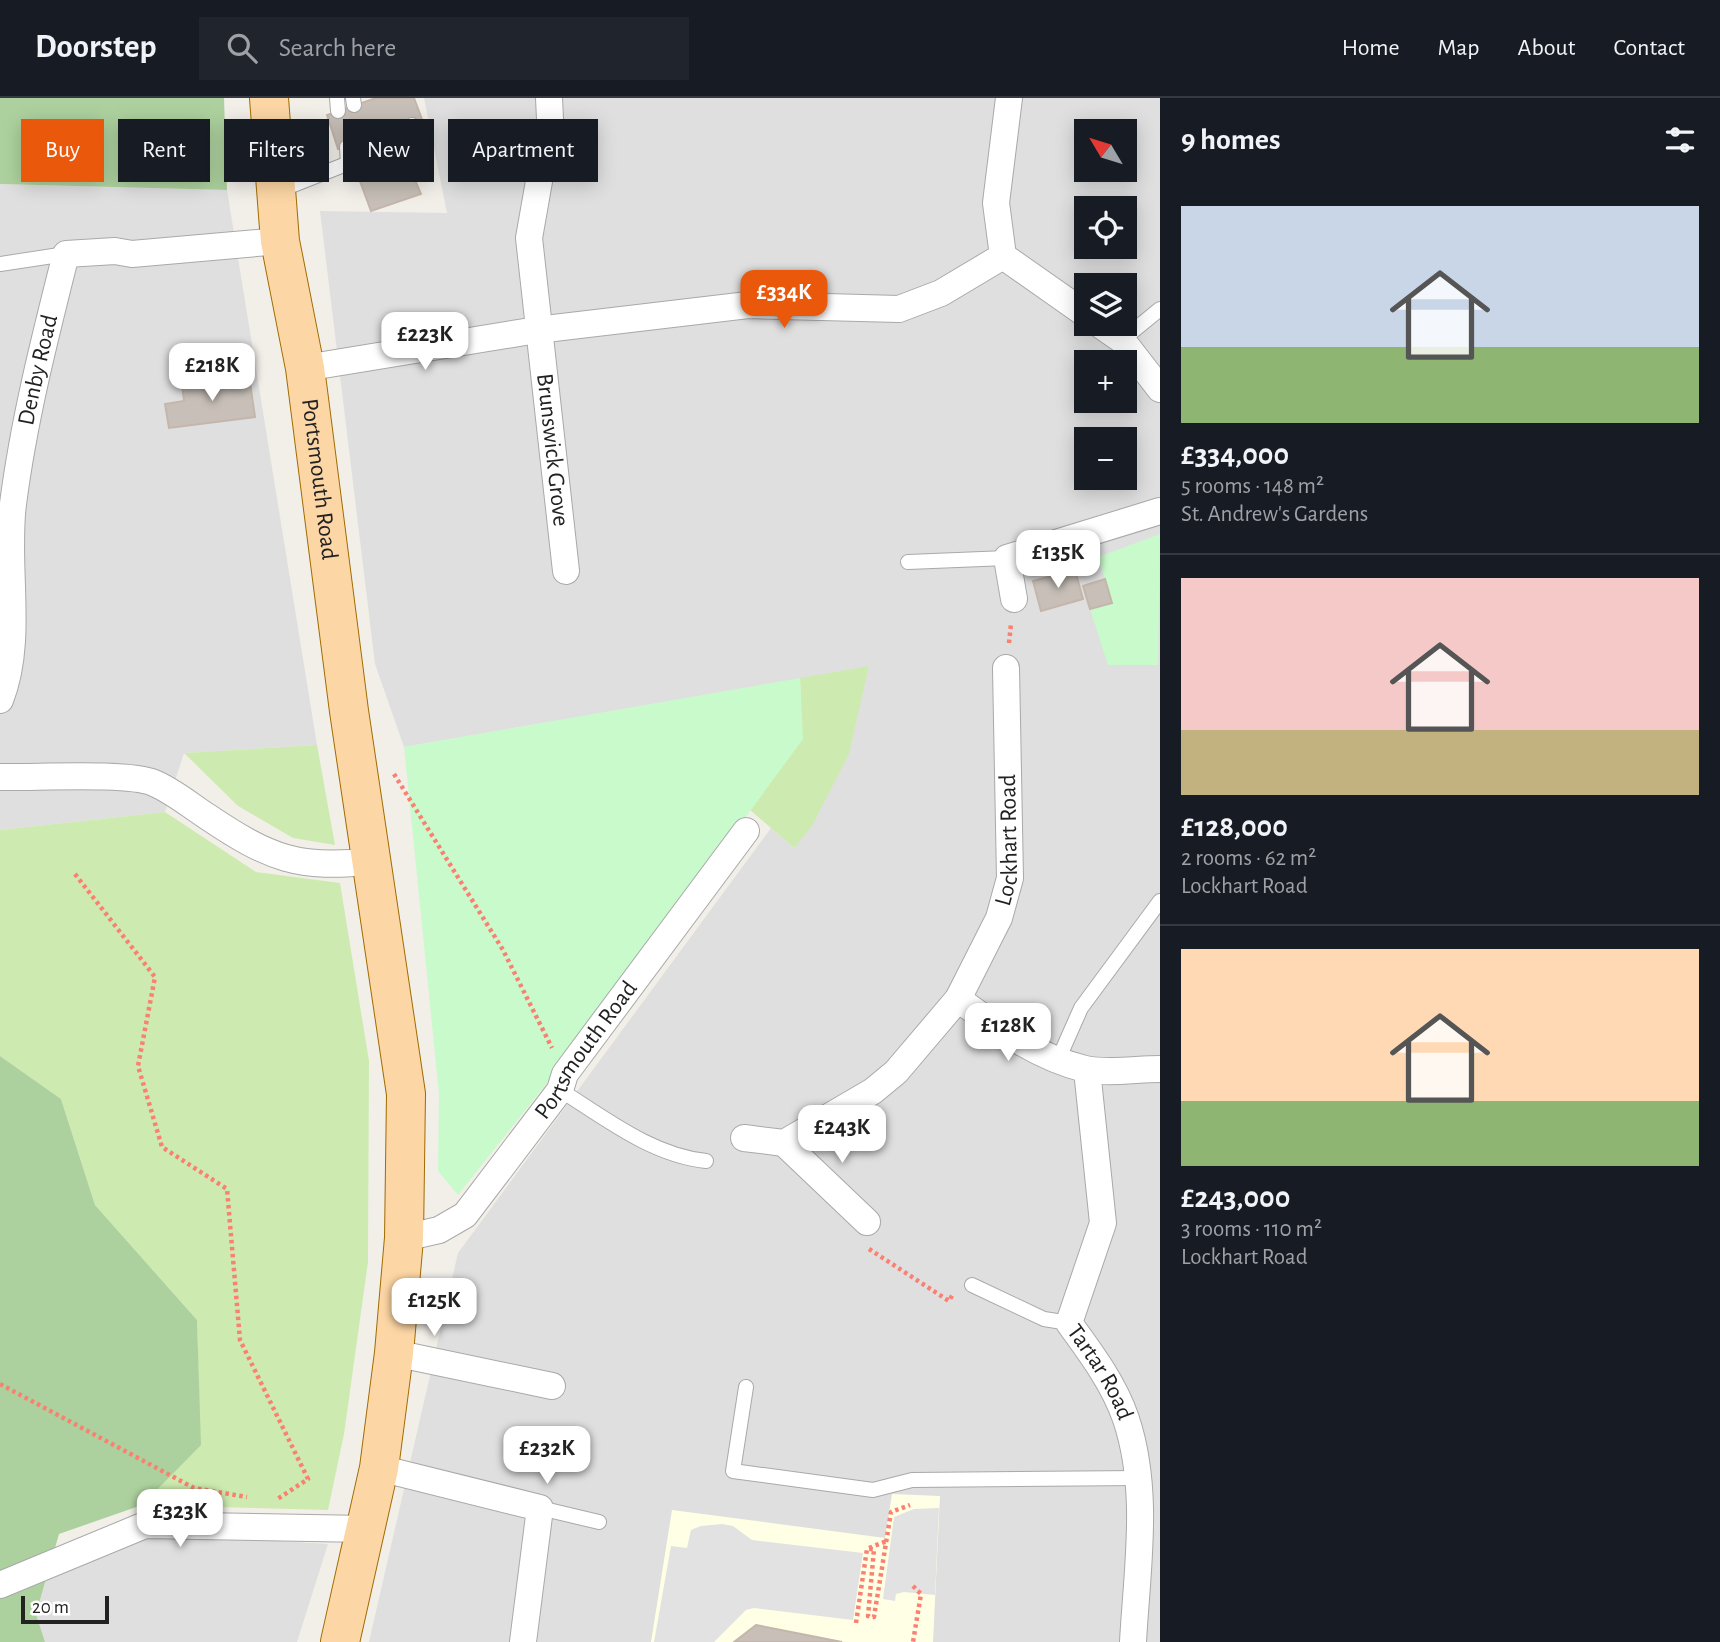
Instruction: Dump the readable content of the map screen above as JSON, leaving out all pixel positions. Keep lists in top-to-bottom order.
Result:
{
  "streets": {
    "main road": ["Portsmouth Road"],
    "street": [
      "Denby Road",
      "Brunswick Grove",
      "Lockhart Road",
      "Tartar Road"
    ]
  },
  "scale_bar": "20 m",
  "north": "top left",
  "page": {
    "header": "Doorstep",
    "search": "Search here",
    "nav": [
      "Home",
      "Map",
      "About",
      "Contact"
    ],
    "heading": "9 homes",
    "map_buttons": ["+", "−"],
    "chip": [
      "Buy",
      "Rent",
      "Filters",
      "New",
      "Apartment"
    ],
    "list": [
      {
        "name": "£334,000",
        "note": "5 rooms · 148 m² · St. Andrew's Gardens"
      },
      {
        "name": "£128,000",
        "note": "2 rooms · 62 m² · Lockhart Road"
      },
      {
        "name": "£243,000",
        "note": "3 rooms · 110 m² · Lockhart Road"
      }
    ],
    "price": [
      "£334K",
      "£223K",
      "£218K",
      "£135K",
      "£128K",
      "£243K",
      "£125K",
      "£232K",
      "£323K"
    ],
    "scale": "20 m"
  }
}
